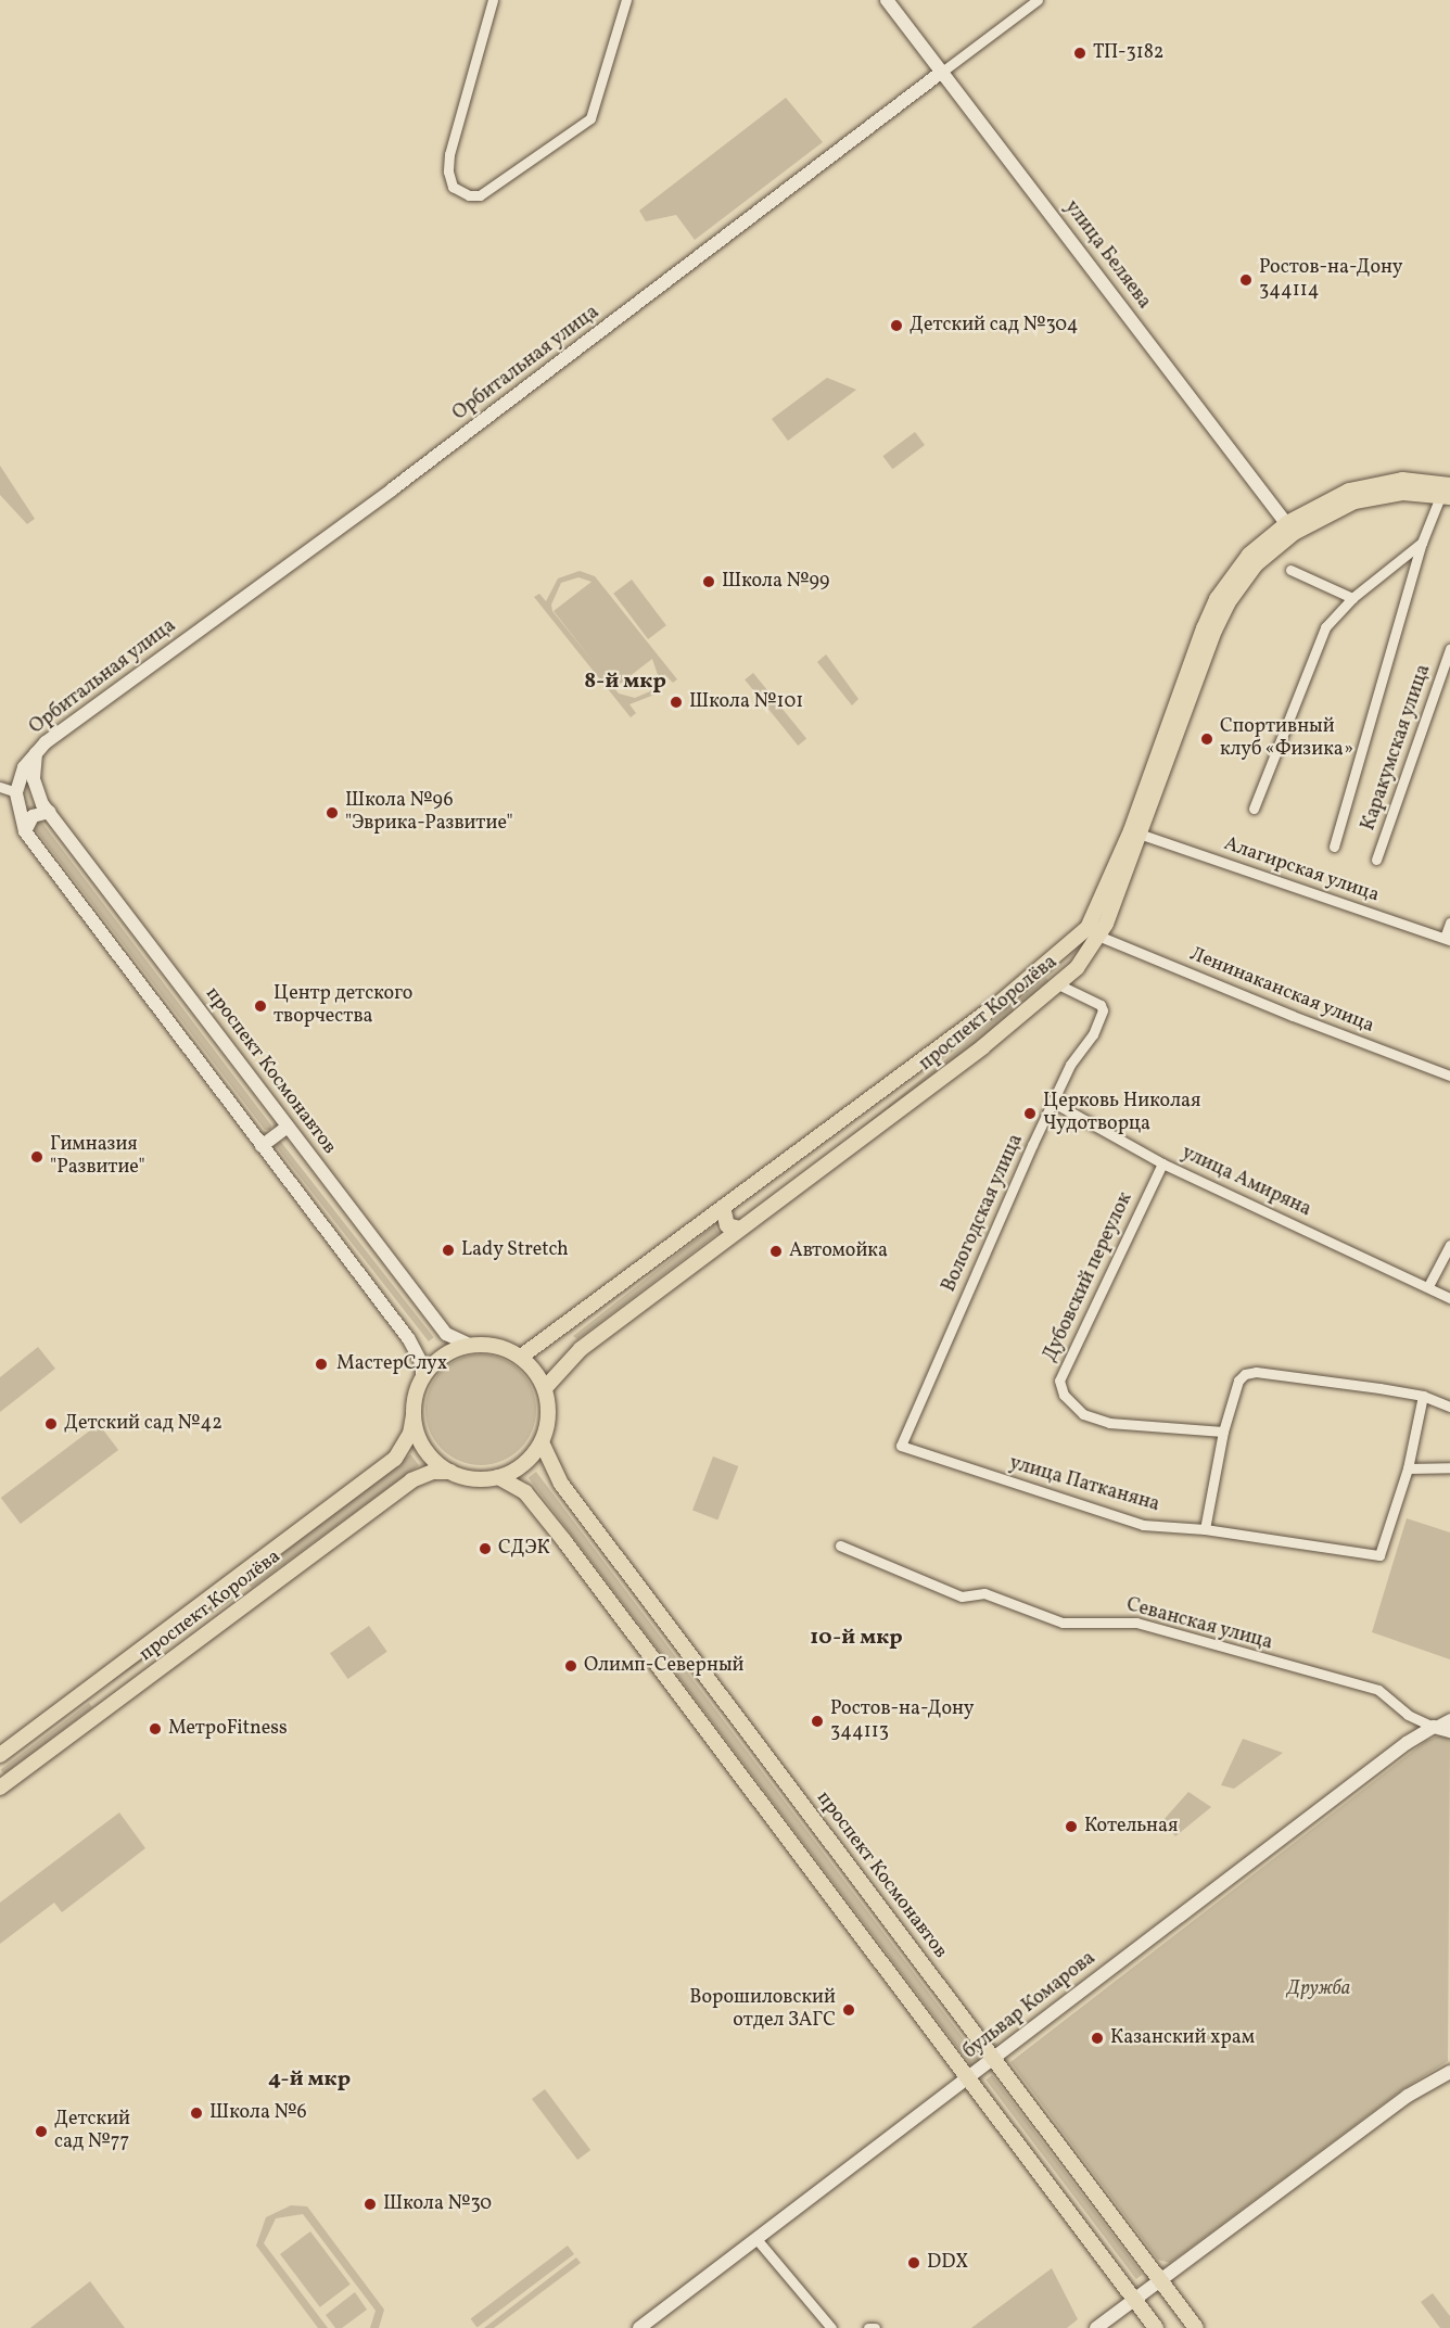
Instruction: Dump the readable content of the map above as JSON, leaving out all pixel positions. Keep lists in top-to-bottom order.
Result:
{
  "streets": {
    "main road": [
      "улица Беляева",
      "Орбитальная улица",
      "проспект Королёва",
      "проспект Космонавтов",
      "бульвар Комарова"
    ],
    "street": [
      "Каракумская улица",
      "Алагирская улица",
      "Ленинаканская улица",
      "улица Амиряна",
      "Вологодская улица",
      "Дубовский переулок",
      "улица Патканяна",
      "Севанская улица"
    ]
  },
  "crossings": [
    ["улица Беляева", "Орбитальная улица"],
    ["улица Беляева", "проспект Королёва"],
    ["Орбитальная улица", "проспект Космонавтов"],
    ["Алагирская улица", "проспект Королёва"],
    ["Ленинаканская улица", "проспект Королёва"],
    ["проспект Королёва", "проспект Космонавтов"],
    ["проспект Королёва", "Вологодская улица"],
    ["проспект Космонавтов", "бульвар Комарова"],
    ["улица Амиряна", "Вологодская улица"],
    ["улица Амиряна", "Дубовский переулок"],
    ["Вологодская улица", "улица Патканяна"],
    ["Севанская улица", "бульвар Комарова"]
  ],
  "districts": ["8-й мкр", "10-й мкр", "4-й мкр"],
  "parks": ["Дружба"],
  "places": [
    "ТП-3182",
    "Ростов-на-Дону 344114",
    "Детский сад №304",
    "Школа №99",
    "Школа №101",
    "Спортивный клуб «Физика»",
    "Школа №96 \"Эврика-Развитие\"",
    "Центр детского творчества",
    "Церковь Николая Чудотворца",
    "Гимназия \"Развитие\"",
    "Lady Stretch",
    "Автомойка",
    "МастерСлух",
    "Детский сад №42",
    "СДЭК",
    "Олимп-Северный",
    "Ростов-на-Дону 344113",
    "МетроFitness",
    "Котельная",
    "Ворошиловский отдел ЗАГС",
    "Казанский храм",
    "Школа №6",
    "Детский сад №77",
    "Школа №30",
    "DDX"
  ]
}
